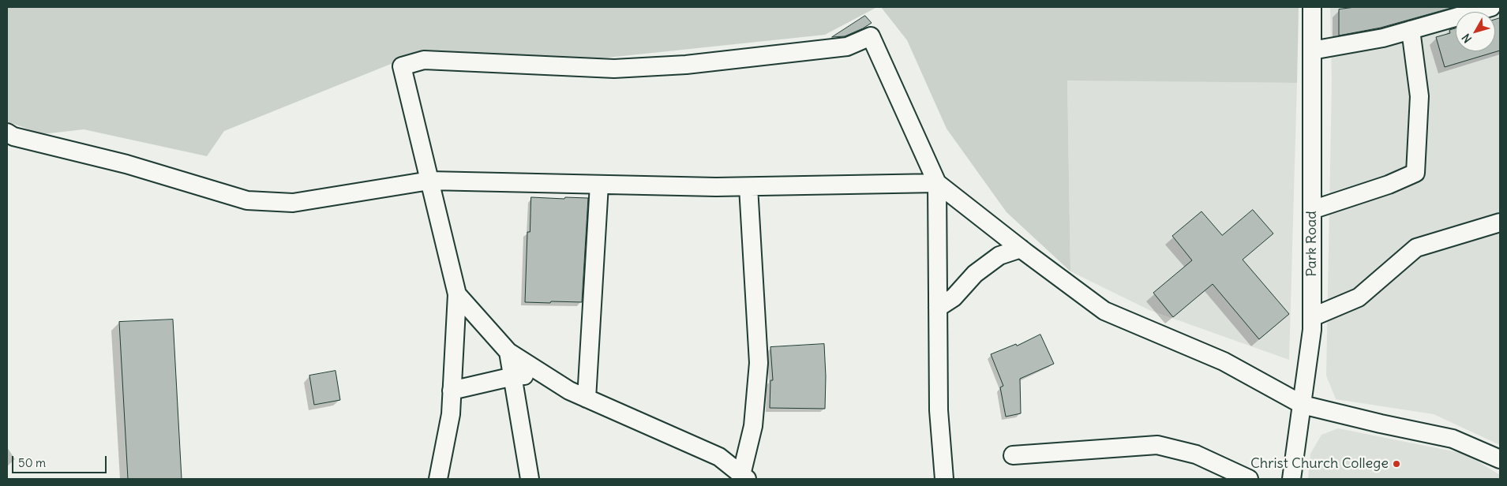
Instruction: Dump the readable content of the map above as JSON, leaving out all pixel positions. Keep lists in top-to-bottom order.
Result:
{
  "streets": {
    "street": ["Park Road"]
  },
  "places": ["Christ Church College"],
  "scale_bar": "50 m",
  "north": "bottom left"
}
